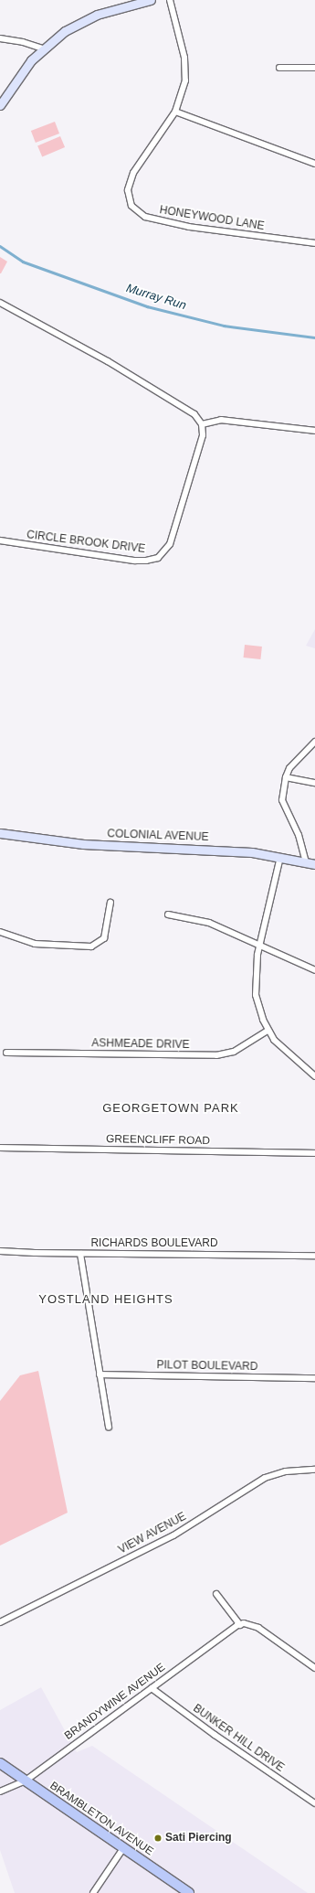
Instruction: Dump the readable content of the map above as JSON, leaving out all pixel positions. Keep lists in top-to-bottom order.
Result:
{
  "streets": {
    "main road": ["COLONIAL AVENUE", "BRAMBLETON AVENUE"],
    "street": [
      "HONEYWOOD LANE",
      "CIRCLE BROOK DRIVE",
      "ASHMEADE DRIVE",
      "GREENCLIFF ROAD",
      "RICHARDS BOULEVARD",
      "PILOT BOULEVARD",
      "VIEW AVENUE",
      "BRANDYWINE AVENUE",
      "BUNKER HILL DRIVE"
    ]
  },
  "crossings": [
    ["RICHARDS BOULEVARD", "PILOT BOULEVARD"],
    ["BRANDYWINE AVENUE", "BUNKER HILL DRIVE"],
    ["BRANDYWINE AVENUE", "BRAMBLETON AVENUE"]
  ],
  "districts": ["GEORGETOWN PARK", "YOSTLAND HEIGHTS"],
  "water": ["Murray Run"],
  "places": ["Sati Piercing"]
}
